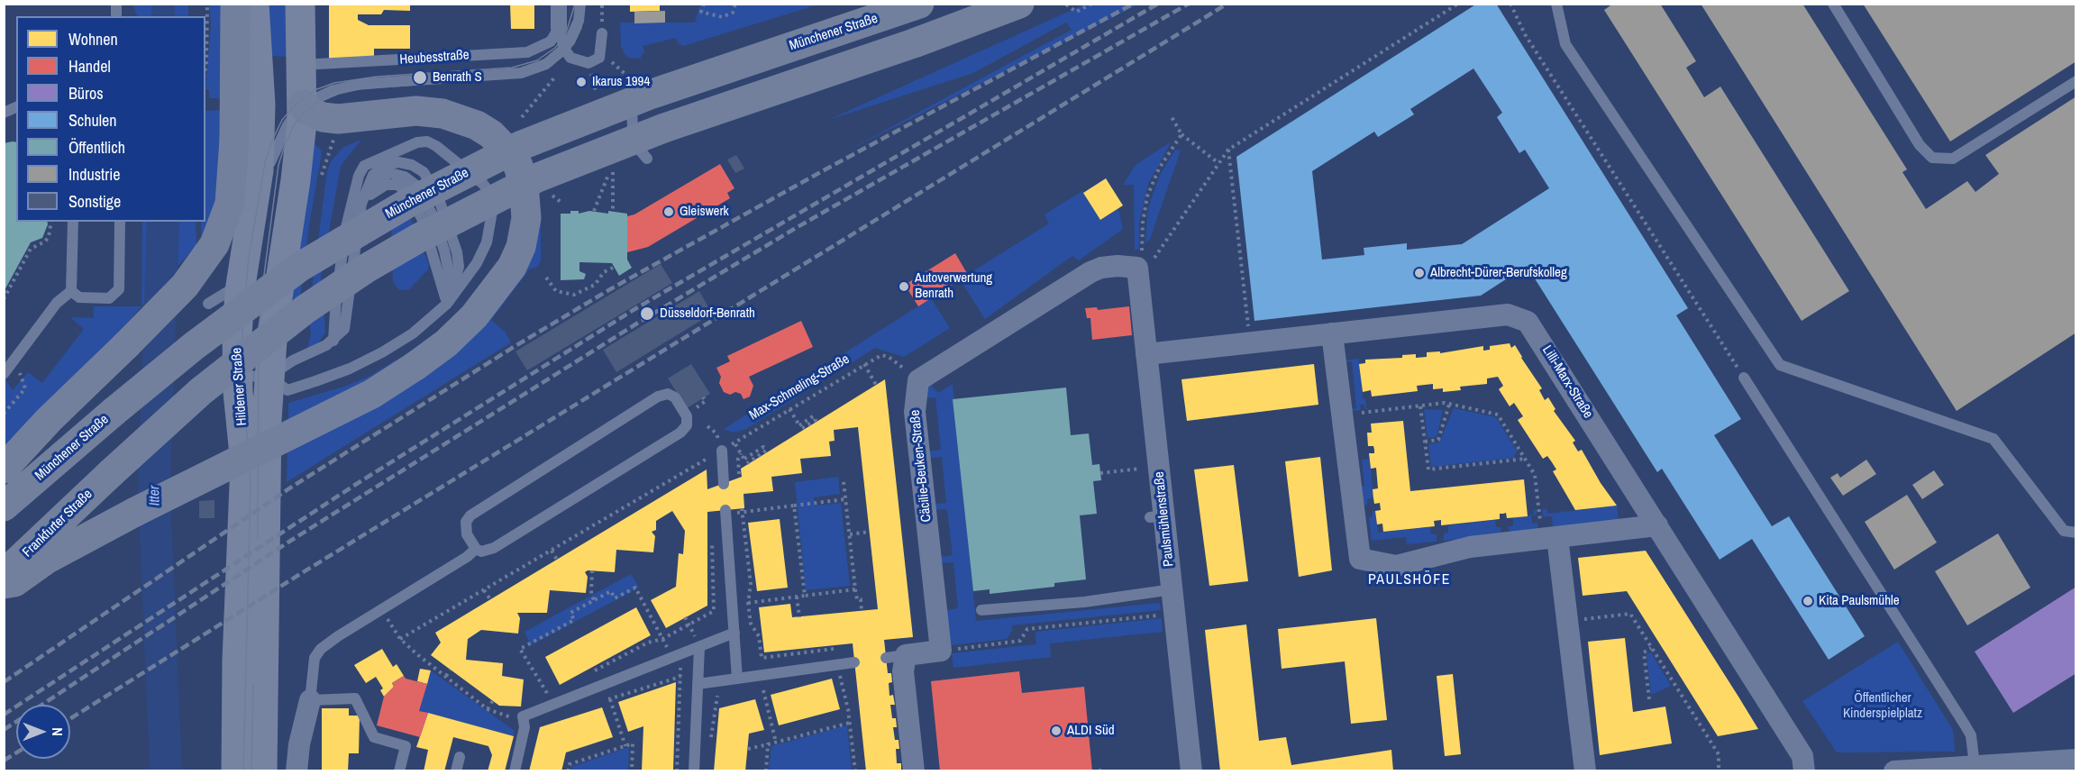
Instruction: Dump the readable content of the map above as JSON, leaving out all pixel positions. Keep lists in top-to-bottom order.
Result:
{
  "streets": {
    "highway": ["Münchener Straße", "Frankfurter Straße"],
    "main road": ["Hildener Straße"],
    "street": ["Lilli-Marx-Straße", "Cäcilie-Beuken-Straße", "Paulsmühlenstraße"],
    "lane": ["Heubesstraße"],
    "path": ["Max-Schmeling-Straße"]
  },
  "crossings": [
    ["Heubesstraße", "Hildener Straße"],
    ["Lilli-Marx-Straße", "Paulsmühlenstraße"],
    ["Max-Schmeling-Straße", "Cäcilie-Beuken-Straße"]
  ],
  "districts": ["PAULSHÖFE"],
  "water": ["Itter"],
  "parks": ["Öffentlicher Kinderspielplatz"],
  "places": [
    "Benrath S",
    "Ikarus 1994",
    "Gleiswerk",
    "Albrecht-Dürer-Berufskolleg",
    "Autoverwertung Benrath",
    "Düsseldorf-Benrath",
    "Kita Paulsmühle",
    "ALDI Süd"
  ],
  "legend": [
    "Wohnen",
    "Handel",
    "Büros",
    "Schulen",
    "Öffentlich",
    "Industrie",
    "Sonstige"
  ],
  "north": "right"
}
